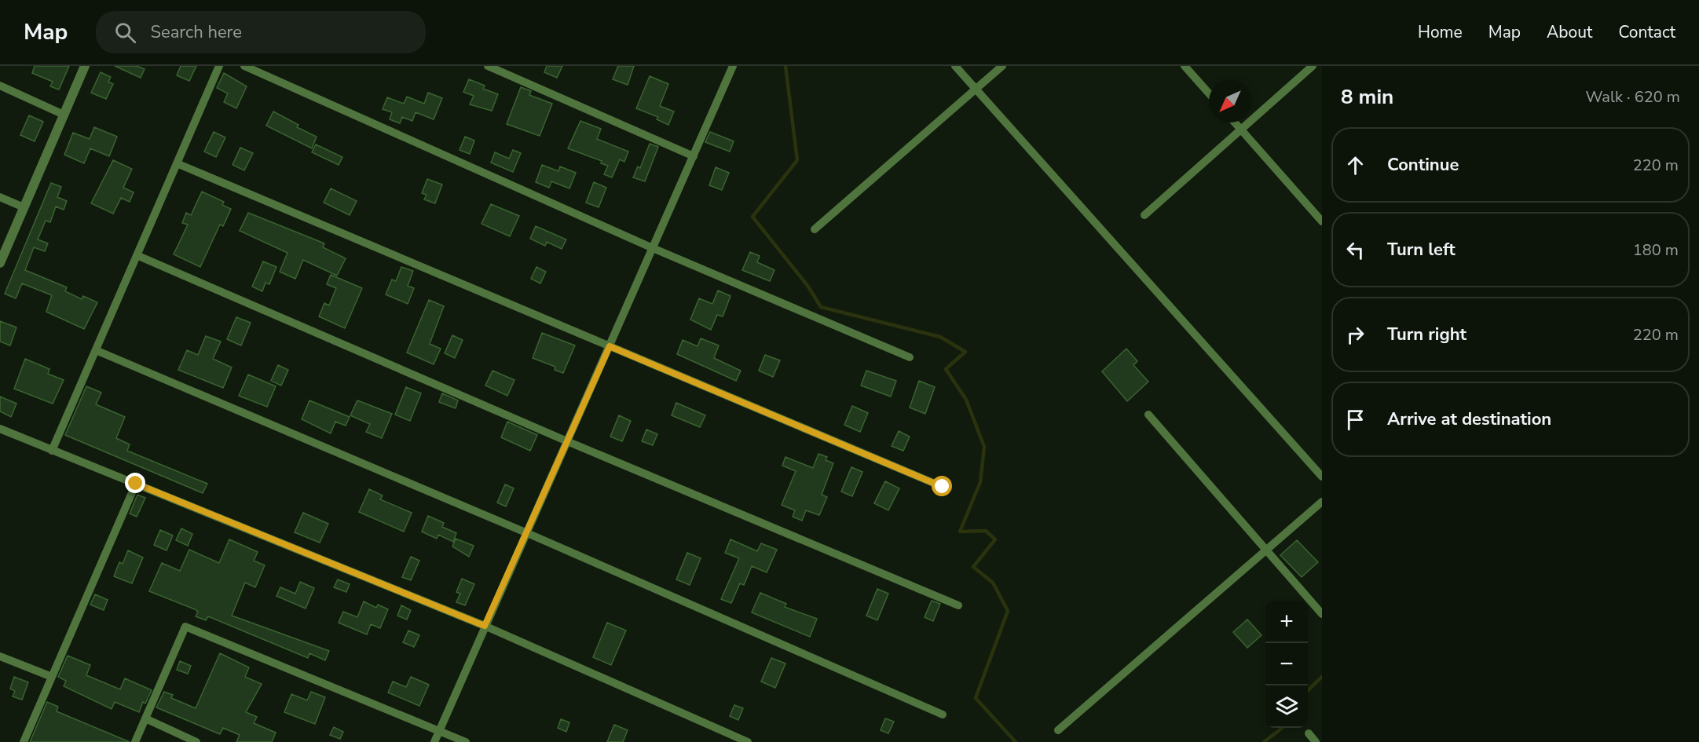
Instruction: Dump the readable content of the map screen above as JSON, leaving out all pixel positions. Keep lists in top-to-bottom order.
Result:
{
  "north": "bottom left",
  "page": {
    "header": "Map",
    "search": "Search here",
    "nav": [
      "Home",
      "Map",
      "About",
      "Contact"
    ],
    "heading": ["8 min", "Walk · 620 m"],
    "list": [
      ["Continue", "220 m"],
      ["Turn left", "180 m"],
      ["Turn right", "220 m"],
      "Arrive at destination"
    ],
    "map_buttons": ["+", "−"]
  }
}
